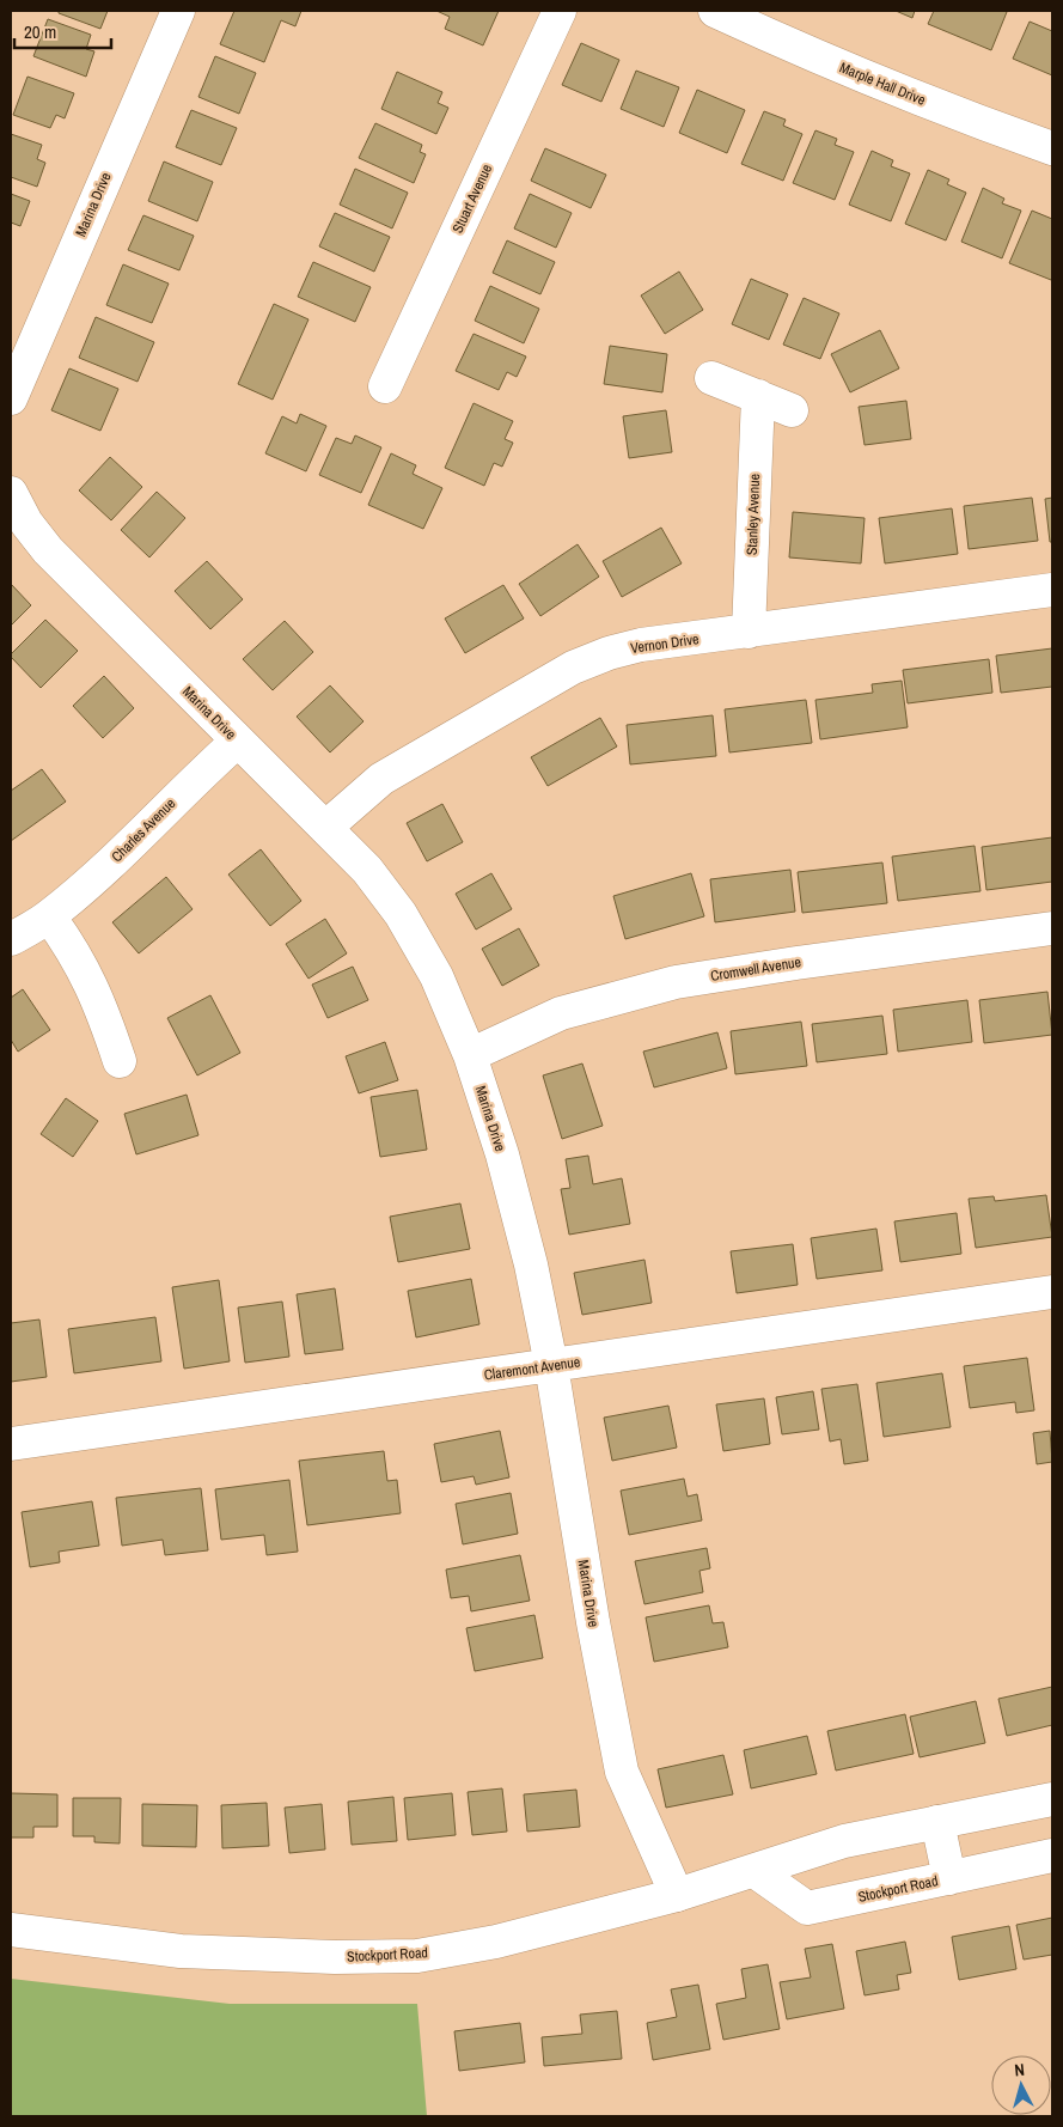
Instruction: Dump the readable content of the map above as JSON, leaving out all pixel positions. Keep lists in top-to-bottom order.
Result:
{
  "streets": {
    "street": [
      "Marple Hall Drive",
      "Stuart Avenue",
      "Marina Drive",
      "Stanley Avenue",
      "Vernon Drive",
      "Charles Avenue",
      "Cromwell Avenue",
      "Claremont Avenue",
      "Stockport Road"
    ]
  },
  "crossings": [
    ["Marina Drive", "Vernon Drive"],
    ["Marina Drive", "Charles Avenue"],
    ["Marina Drive", "Cromwell Avenue"],
    ["Marina Drive", "Claremont Avenue"],
    ["Marina Drive", "Stockport Road"],
    ["Stanley Avenue", "Vernon Drive"]
  ],
  "scale_bar": "20 m",
  "north": "top"
}
